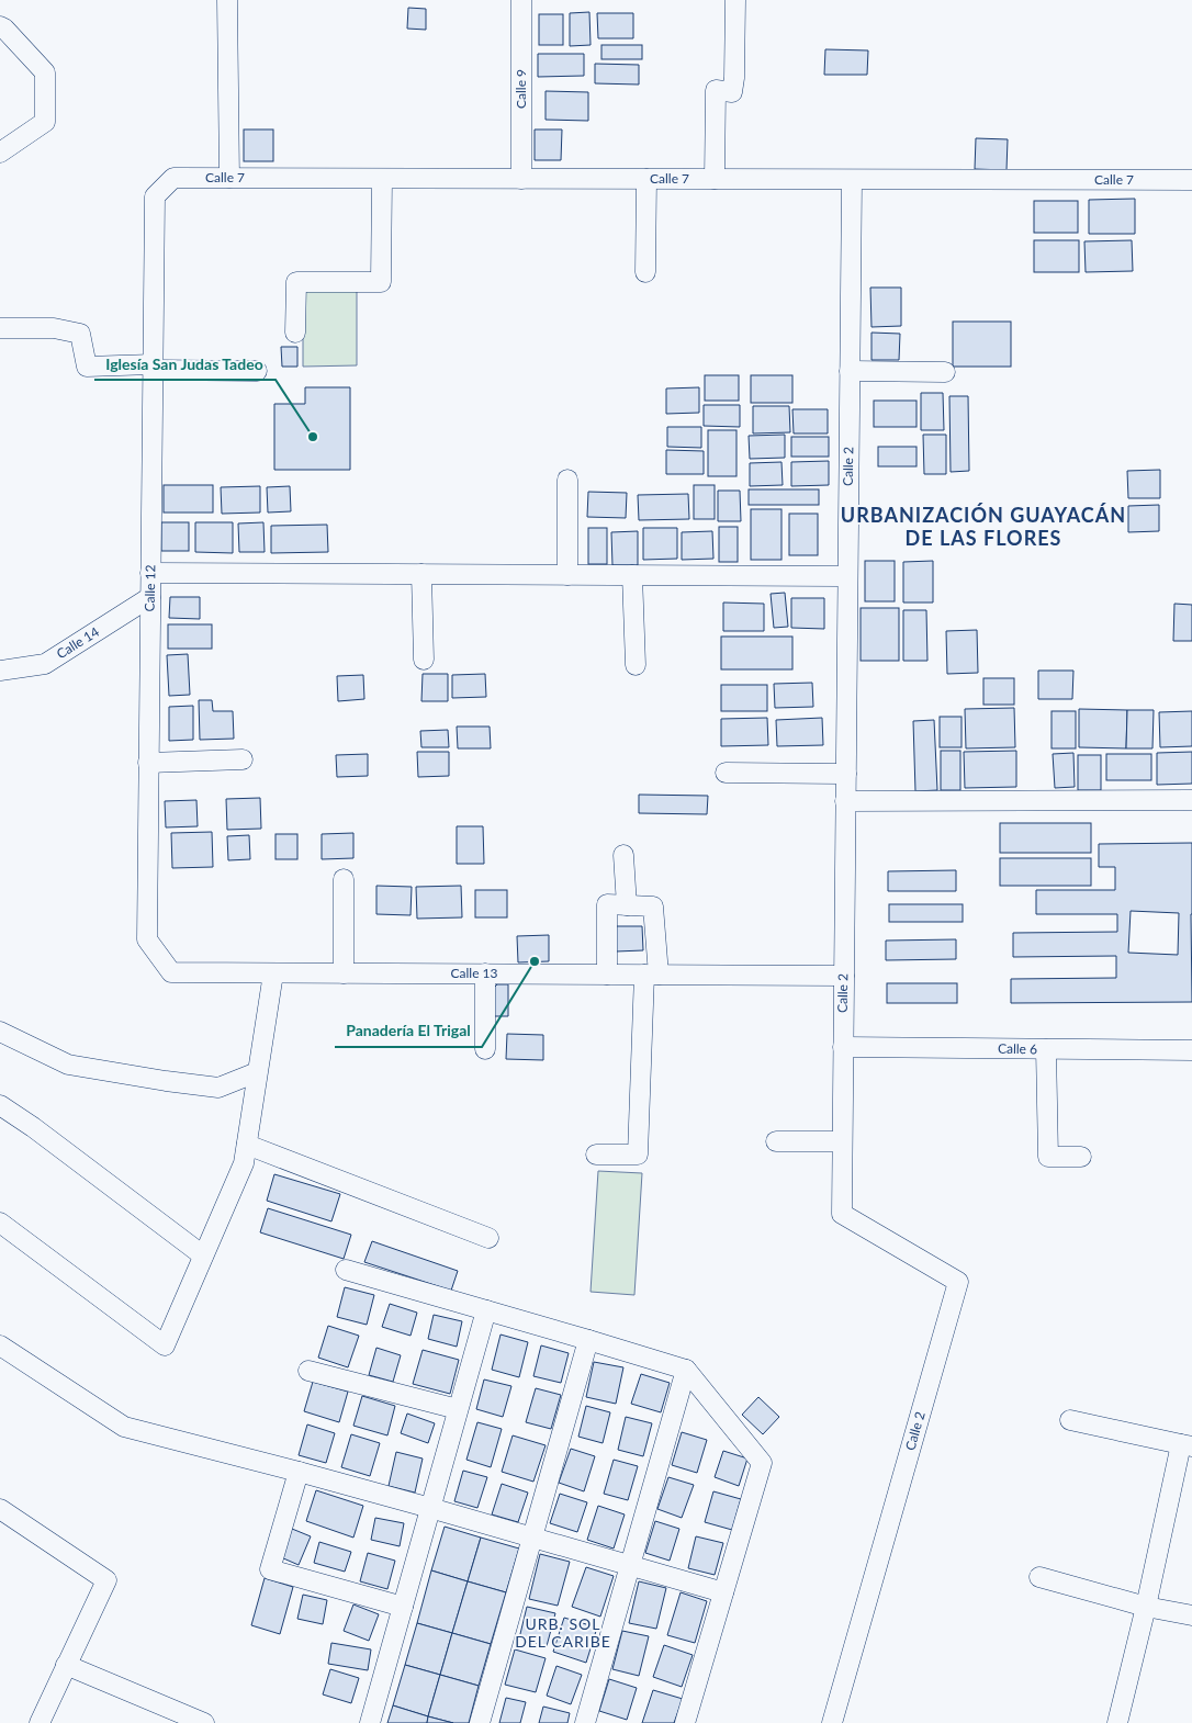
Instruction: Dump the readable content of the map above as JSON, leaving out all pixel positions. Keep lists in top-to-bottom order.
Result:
{
  "streets": {
    "street": [
      "Calle 9",
      "Calle 7",
      "Calle 2",
      "Calle 12",
      "Calle 14",
      "Calle 13",
      "Calle 6"
    ]
  },
  "crossings": [
    ["Calle 9", "Calle 7"],
    ["Calle 7", "Calle 2"],
    ["Calle 7", "Calle 12"],
    ["Calle 2", "Calle 13"],
    ["Calle 2", "Calle 6"],
    ["Calle 12", "Calle 14"],
    ["Calle 12", "Calle 13"]
  ],
  "districts": ["URBANIZACIÓN GUAYACÁN DE LAS FLORES", "URB. SOL DEL CARIBE"],
  "places": ["Iglesía San Judas Tadeo", "Panadería El Trigal"]
}
